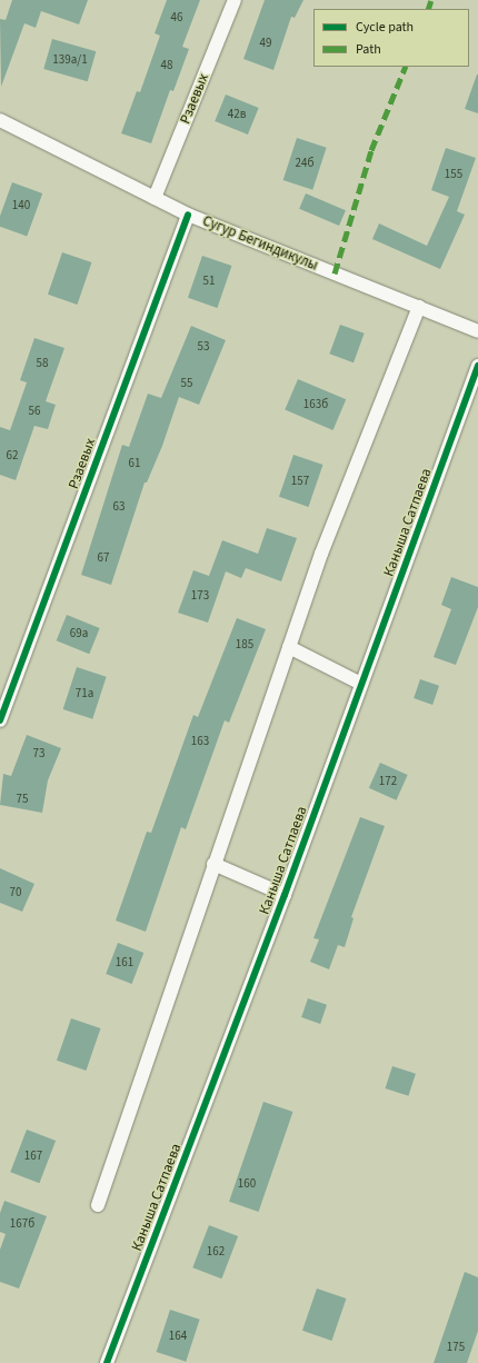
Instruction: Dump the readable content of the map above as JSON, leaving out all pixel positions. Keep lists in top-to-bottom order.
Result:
{
  "streets": {
    "street": ["Рзаевых", "Сугур Бегиндикулы", "Каныша Сатпаева"]
  },
  "crossings": [
    ["Рзаевых", "Сугур Бегиндикулы"]
  ],
  "house_numbers": [
    "46",
    "49",
    "139а/1",
    "48",
    "42в",
    "24б",
    "155",
    "140",
    "51",
    "53",
    "58",
    "55",
    "163б",
    "56",
    "62",
    "61",
    "157",
    "63",
    "67",
    "173",
    "69а",
    "185",
    "71а",
    "163",
    "73",
    "172",
    "75",
    "70",
    "161",
    "167",
    "160",
    "167б",
    "162",
    "164",
    "175"
  ],
  "legend": ["Cycle path", "Path"]
}
